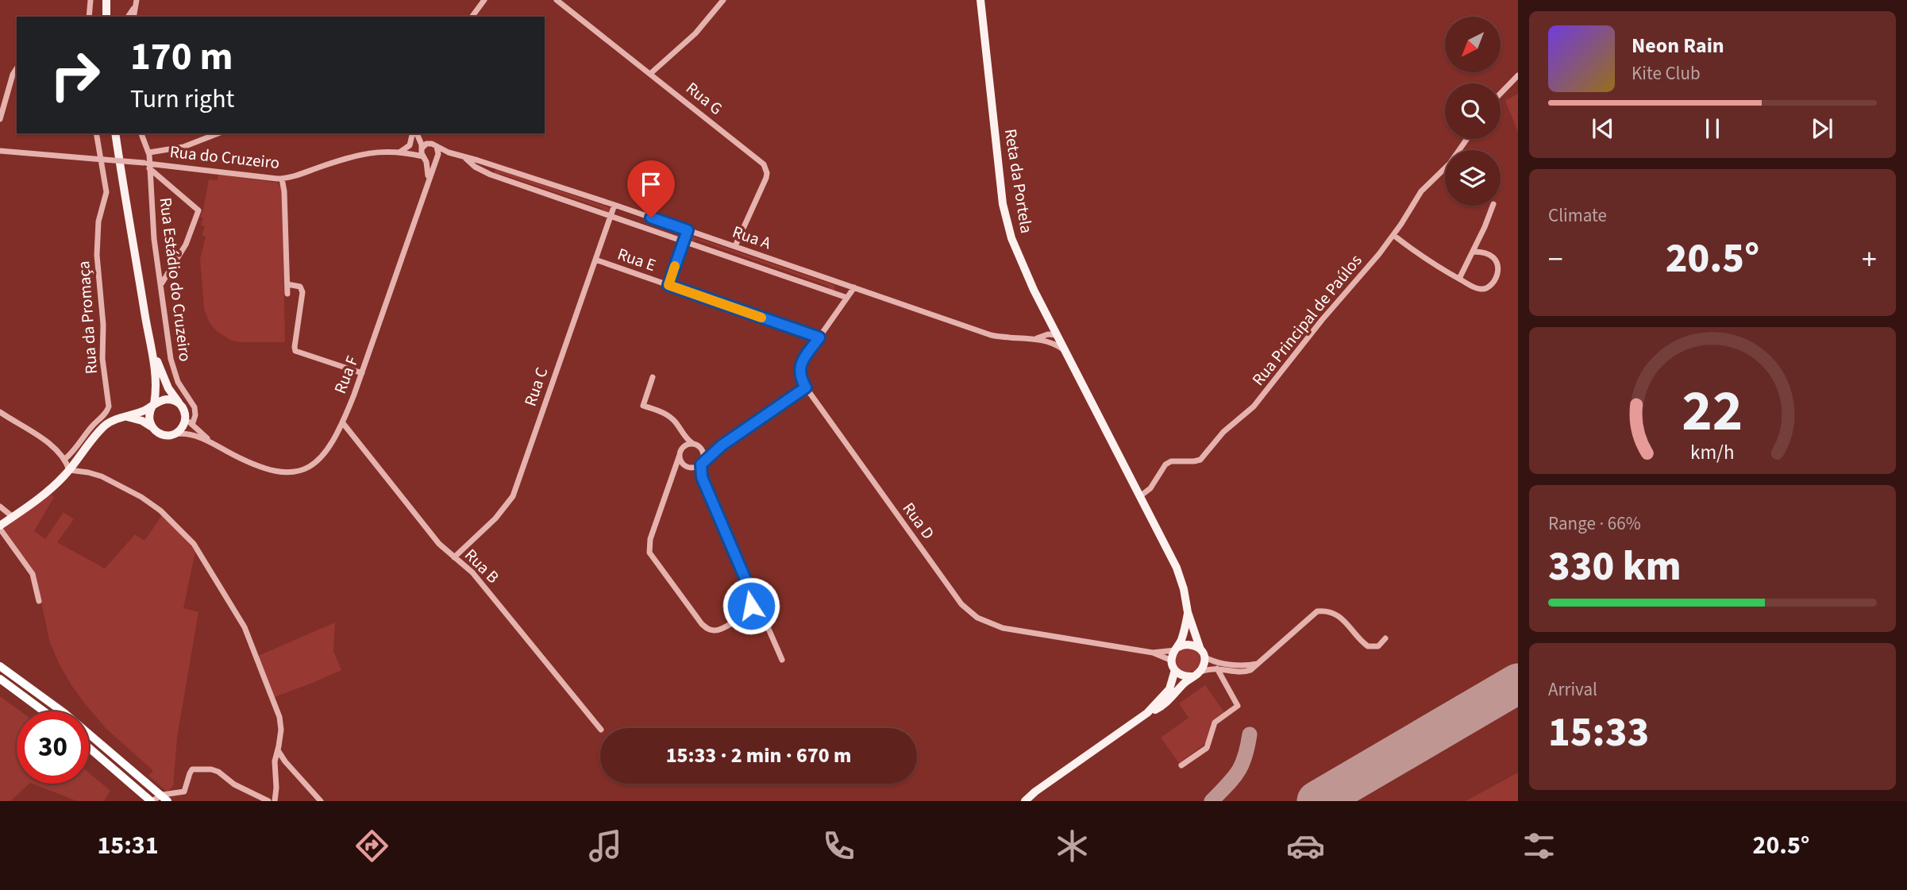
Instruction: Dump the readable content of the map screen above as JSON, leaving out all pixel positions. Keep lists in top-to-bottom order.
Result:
{
  "streets": {
    "main road": ["Reta da Portela"],
    "street": [
      "Rua G",
      "Rua do Cruzeiro",
      "Rua A",
      "Rua E",
      "Rua Estádio do Cruzeiro",
      "Rua da Promaça",
      "Rua Principal de Paúlos",
      "Rua F",
      "Rua C",
      "Rua D",
      "Rua B"
    ]
  },
  "crossings": [
    ["Rua G", "Rua A"],
    ["Rua do Cruzeiro", "Rua Estádio do Cruzeiro"],
    ["Rua do Cruzeiro", "Rua da Promaça"],
    ["Reta da Portela", "Rua Principal de Paúlos"],
    ["Rua A", "Rua E"],
    ["Rua A", "Rua C"],
    ["Rua A", "Rua D"],
    ["Rua E", "Rua C"],
    ["Rua E", "Rua D"],
    ["Rua F", "Rua B"],
    ["Rua C", "Rua B"]
  ],
  "north": "bottom left",
  "page": {
    "turn": ["170 m", "Turn right"],
    "song": ["Neon Rain", "Kite Club"],
    "tile": [
      "Climate",
      ["Range · 66%", "330 km"],
      ["Arrival", "15:33"]
    ],
    "heat": ["−", "20.5°", "+"],
    "limit": "30",
    "trip": "15:33 · 2 min · 670 m",
    "tabs": ["15:31", "20.5°"],
    "gauge": ["22", "km/h"]
  }
}
